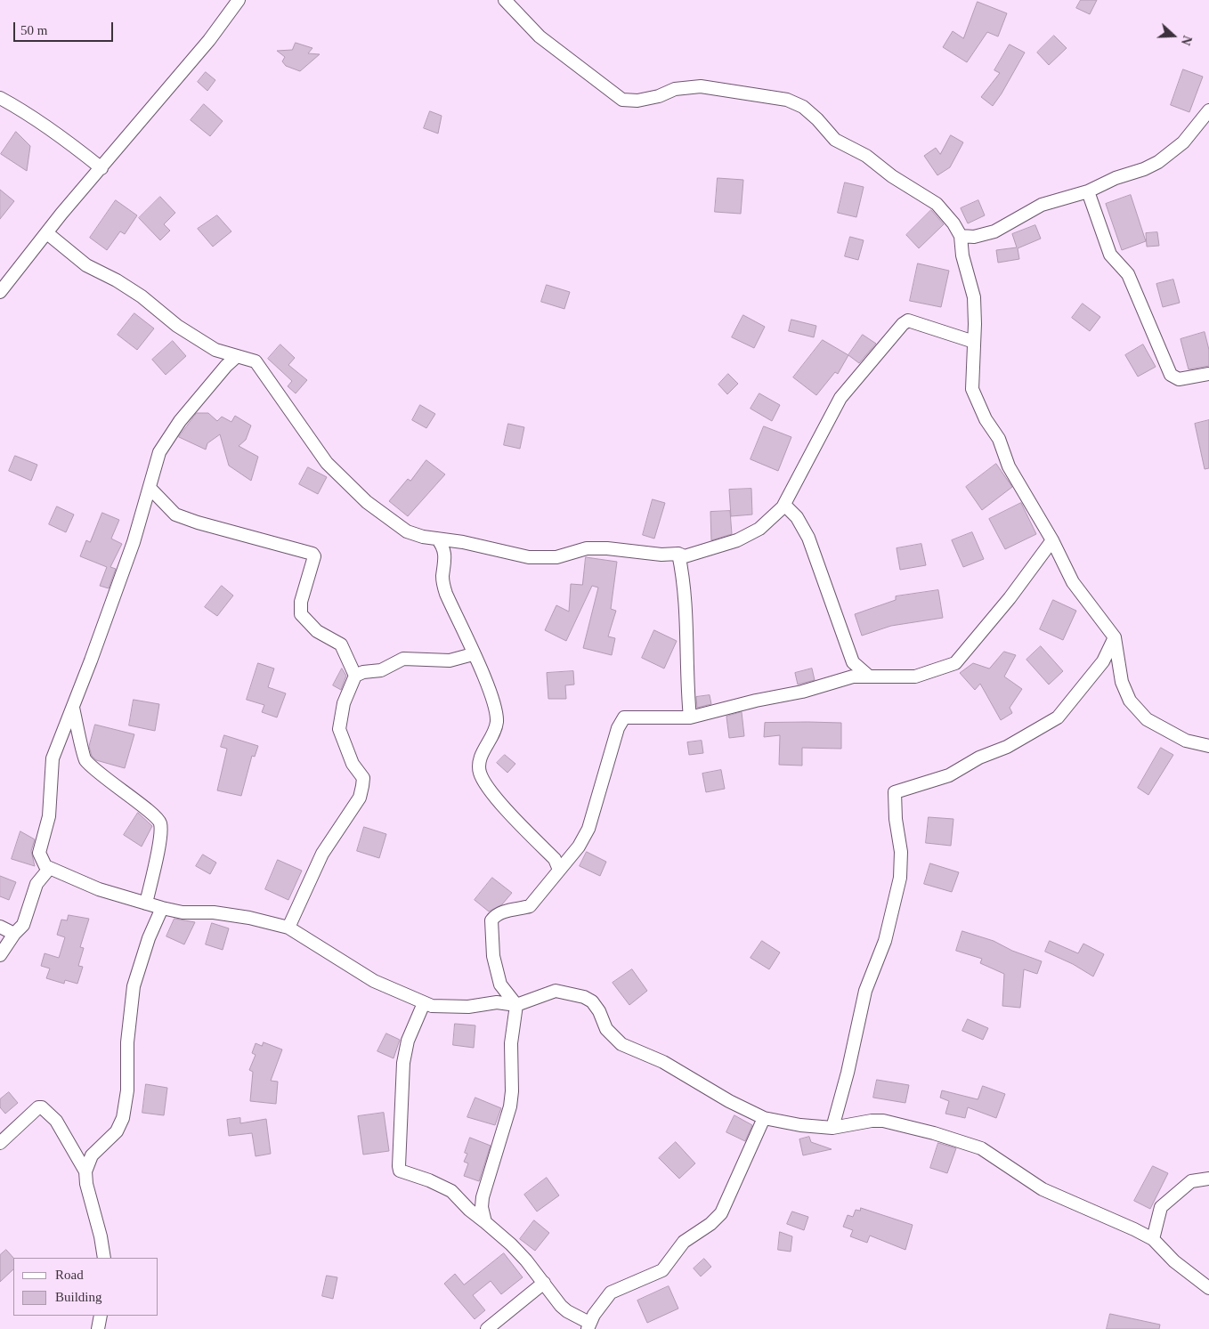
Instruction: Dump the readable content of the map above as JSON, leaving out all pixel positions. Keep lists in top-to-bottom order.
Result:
{
  "legend": ["Road", "Building"],
  "scale_bar": "50 m",
  "north": "right"
}
